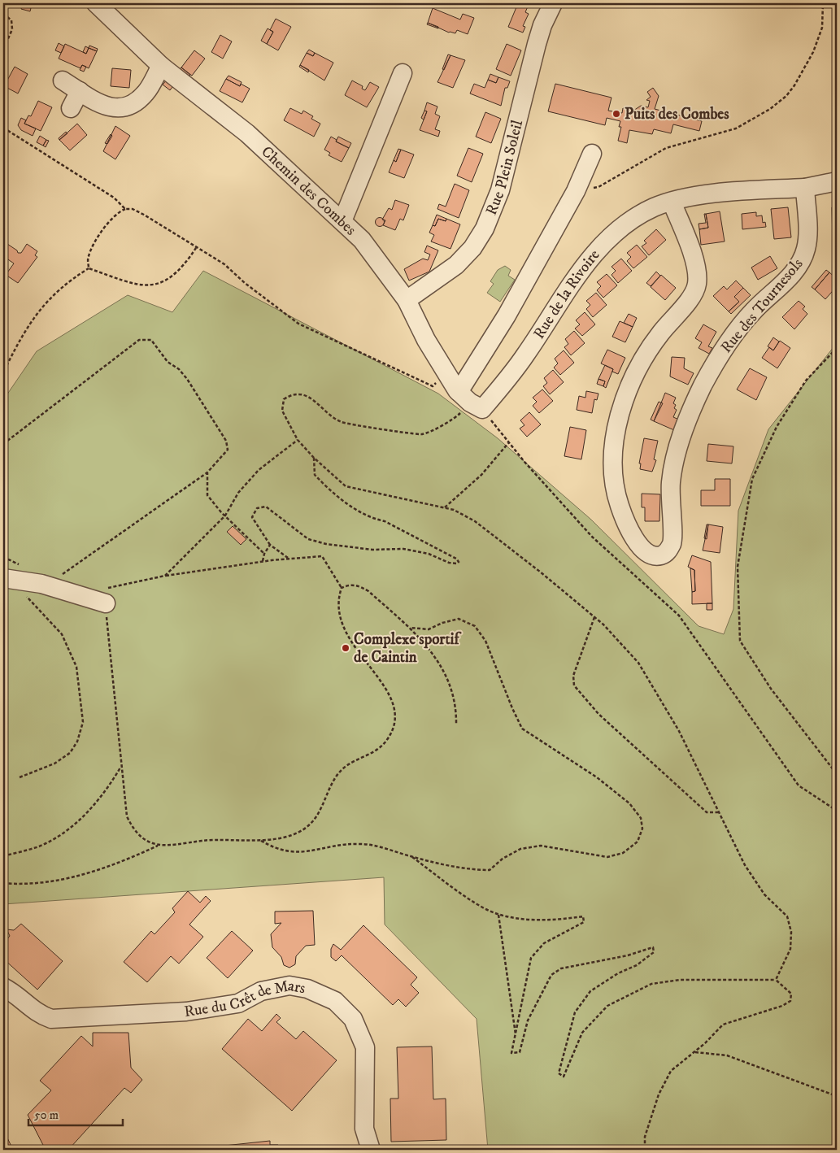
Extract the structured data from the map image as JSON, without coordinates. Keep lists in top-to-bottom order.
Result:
{
  "streets": {
    "street": [
      "Rue Plein Soleil",
      "Chemin des Combes",
      "Rue de la Rivoire",
      "Rue des Tournesols",
      "Rue du Crêt de Mars"
    ]
  },
  "crossings": [
    ["Rue Plein Soleil", "Chemin des Combes"],
    ["Chemin des Combes", "Rue de la Rivoire"],
    ["Rue de la Rivoire", "Rue des Tournesols"]
  ],
  "places": ["Puits des Combes", "Complexe sportif de Caintin"],
  "scale_bar": "50 m"
}
